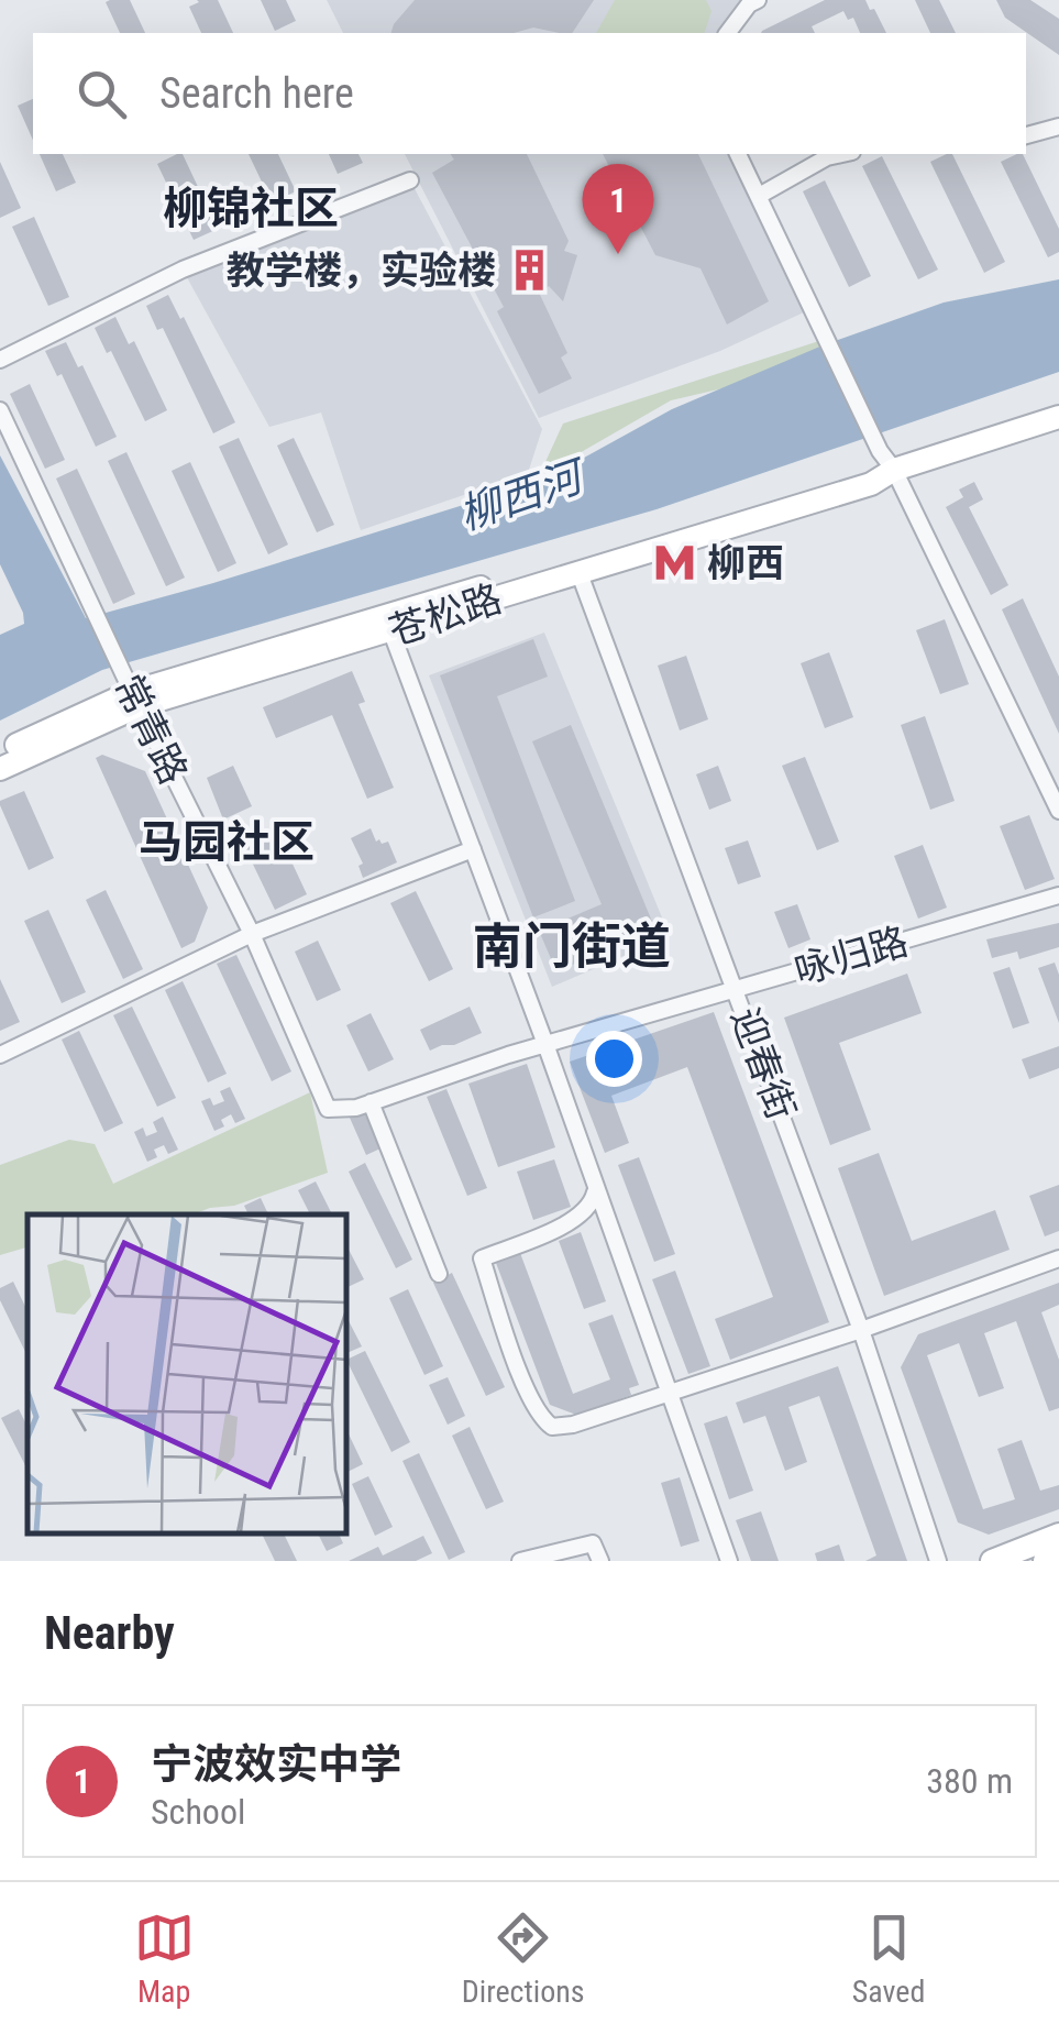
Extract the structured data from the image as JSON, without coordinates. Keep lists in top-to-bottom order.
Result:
{
  "streets": {
    "main road": ["苍松路"],
    "street": ["常青路", "咏归路", "迎春街"]
  },
  "crossings": [
    ["苍松路", "常青路"],
    ["苍松路", "迎春街"],
    ["常青路", "咏归路"],
    ["咏归路", "迎春街"]
  ],
  "districts": ["柳锦社区", "马园社区", "南门街道"],
  "water": ["柳西河"],
  "places": {
    "building": ["教学楼，实验楼"],
    "metro station": ["柳西"]
  },
  "page": {
    "search": "Search here",
    "pins": "1",
    "heading": "Nearby",
    "list": [
      {
        "mark": "1",
        "name": "宁波效实中学",
        "note": "School",
        "value": "380 m"
      }
    ],
    "nav": ["Map", "Directions", "Saved"]
  }
}
